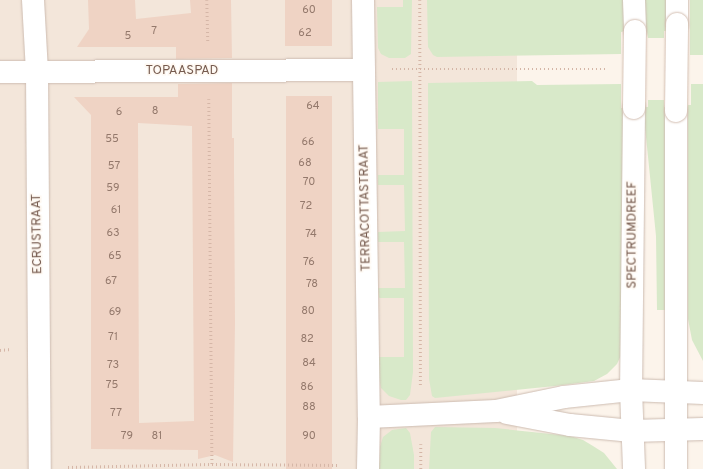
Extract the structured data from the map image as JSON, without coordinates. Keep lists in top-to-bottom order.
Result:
{
  "streets": {
    "street": [
      "TOPAASPAD",
      "TERRACOTTASTRAAT",
      "ECRUSTRAAT",
      "SPECTRUMDREEF"
    ]
  },
  "crossings": [
    ["TOPAASPAD", "TERRACOTTASTRAAT"],
    ["TOPAASPAD", "ECRUSTRAAT"]
  ],
  "house_numbers": [
    "60",
    "7",
    "62",
    "5",
    "64",
    "8",
    "6",
    "55",
    "66",
    "68",
    "57",
    "70",
    "59",
    "72",
    "61",
    "63",
    "74",
    "65",
    "76",
    "67",
    "78",
    "80",
    "69",
    "71",
    "82",
    "84",
    "73",
    "75",
    "86",
    "88",
    "77",
    "79",
    "81",
    "90"
  ]
}
